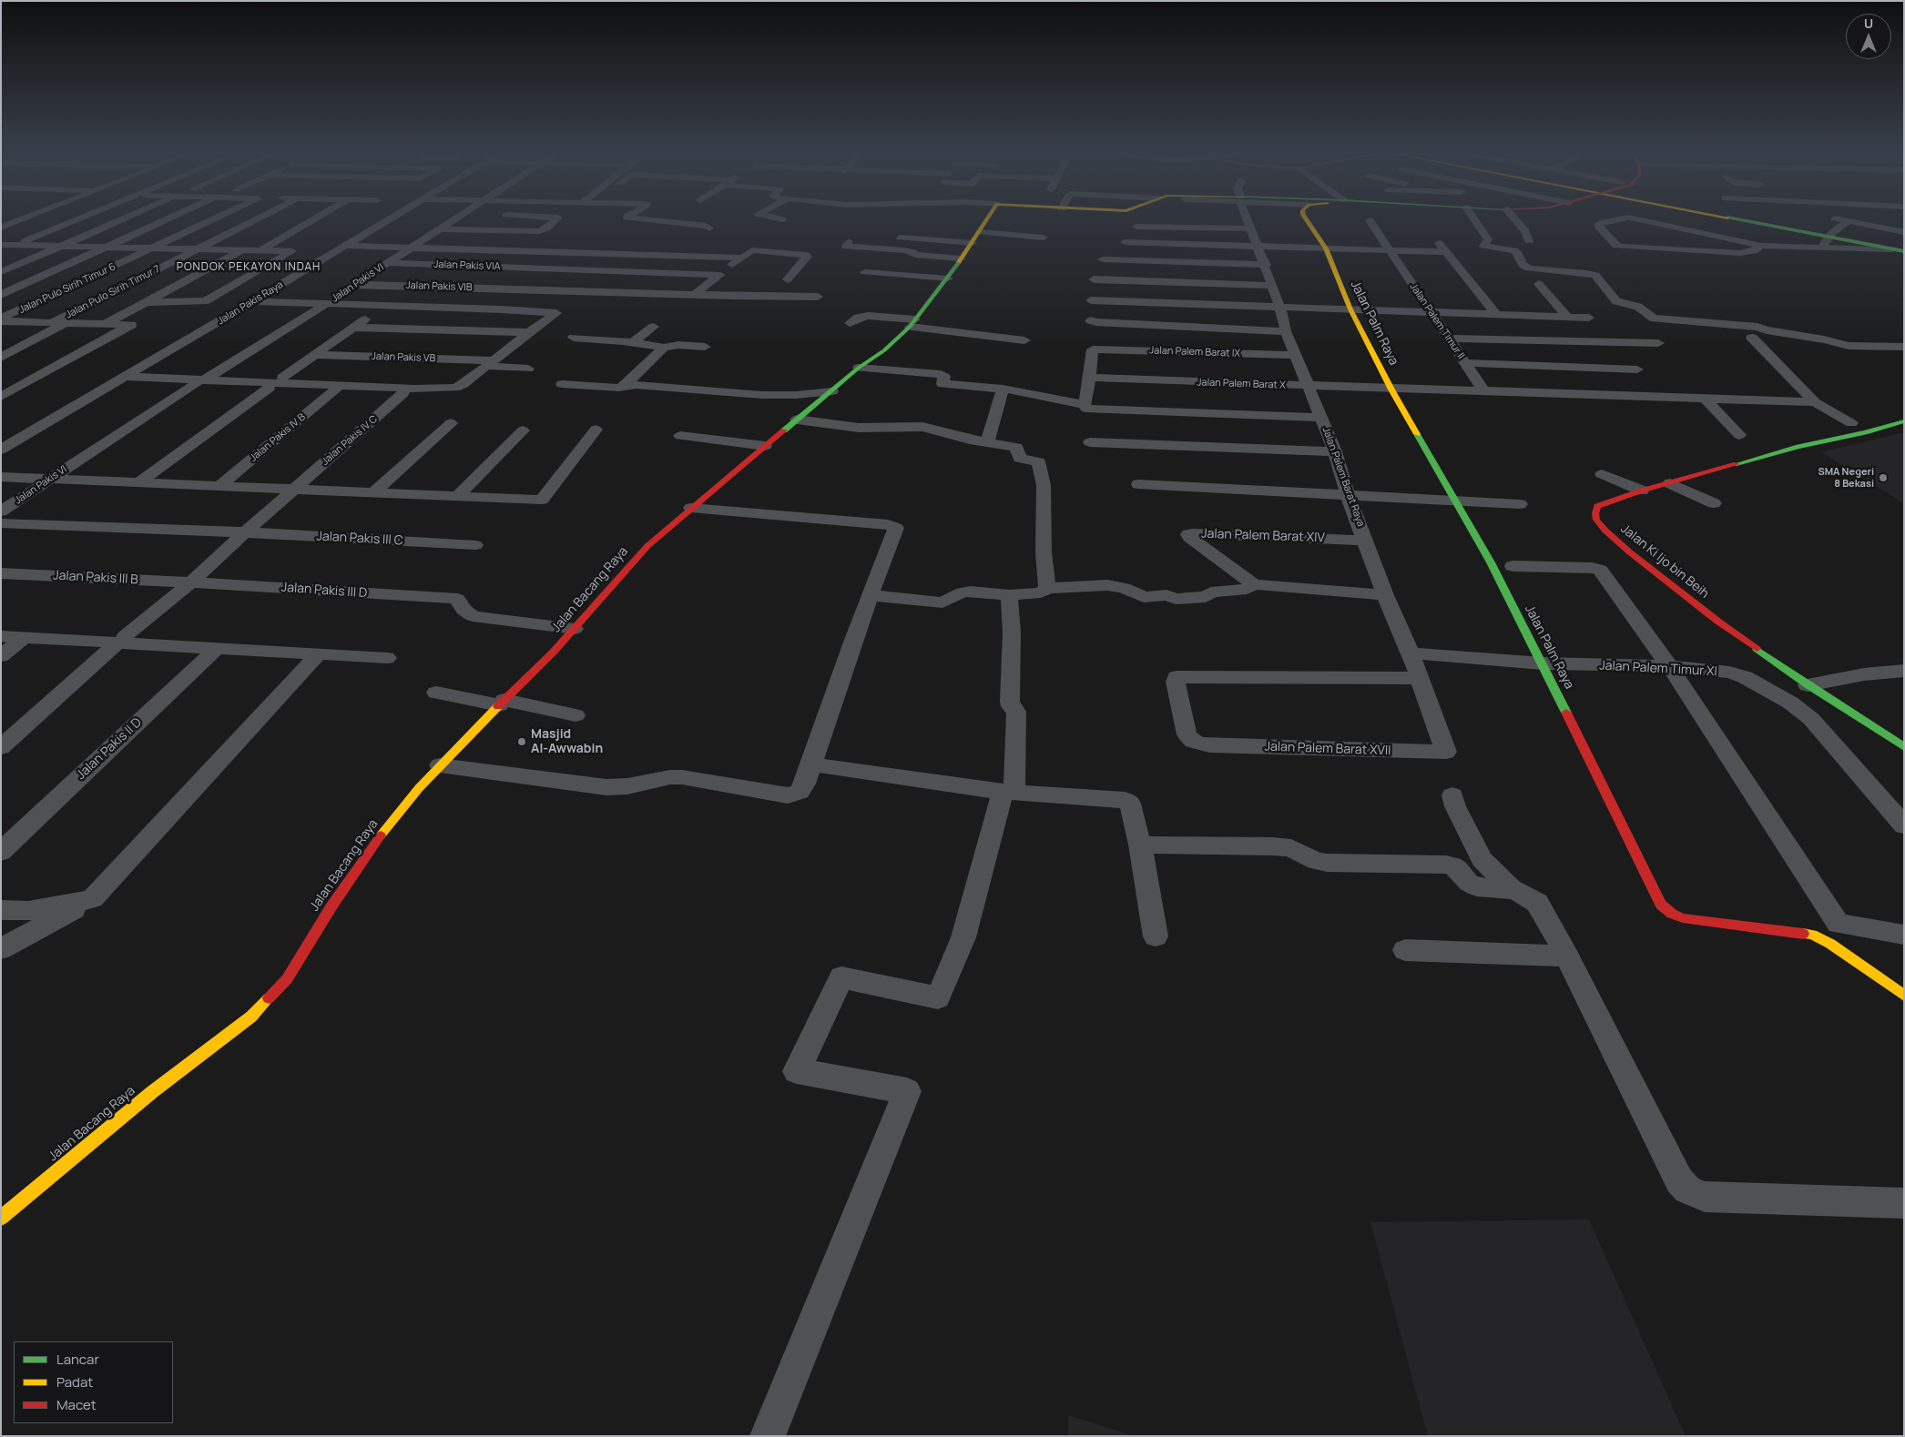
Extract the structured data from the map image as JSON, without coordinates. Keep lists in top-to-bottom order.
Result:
{
  "streets": {
    "street": [
      "Jalan Pakis VIA",
      "Jalan Pakis VI",
      "Jalan Pakis VIB",
      "Jalan Pulo Sirih Timur 6",
      "Jalan Pulo Sirih Timur 7",
      "Jalan Pakis Raya",
      "Jalan Palem Timur II",
      "Jalan Palm Raya",
      "Jalan Palem Barat IX",
      "Jalan Pakis VB",
      "Jalan Palem Barat X",
      "Jalan Pakis IV B",
      "Jalan Pakis IV C",
      "Jalan Palem Barat Raya",
      "Jalan Palem Barat XIV",
      "Jalan Pakis III C",
      "Jalan Ki Ijo bin Beih",
      "Jalan Pakis III B",
      "Jalan Bacang Raya",
      "Jalan Pakis III D",
      "Jalan Palem Timur XI",
      "Jalan Pakis II D",
      "Jalan Palem Barat XVII"
    ]
  },
  "crossings": [
    ["Jalan Pakis VIA", "Jalan Pakis VI"],
    ["Jalan Pakis VI", "Jalan Pakis VIB"],
    ["Jalan Palem Timur II", "Jalan Palem Barat X"],
    ["Jalan Palm Raya", "Jalan Palem Barat X"],
    ["Jalan Palm Raya", "Jalan Palem Timur XI"],
    ["Jalan Palem Barat IX", "Jalan Palem Barat X"],
    ["Jalan Palem Barat IX", "Jalan Palem Barat Raya"],
    ["Jalan Palem Barat X", "Jalan Palem Barat Raya"],
    ["Jalan Pakis IV C", "Jalan Pakis III C"],
    ["Jalan Pakis IV C", "Jalan Pakis III B"],
    ["Jalan Pakis IV C", "Jalan Pakis III D"],
    ["Jalan Palem Barat Raya", "Jalan Palem Barat XIV"],
    ["Jalan Palem Barat Raya", "Jalan Palem Timur XI"],
    ["Jalan Palem Barat Raya", "Jalan Palem Barat XVII"],
    ["Jalan Pakis III B", "Jalan Pakis III D"],
    ["Jalan Bacang Raya", "Jalan Pakis III D"]
  ],
  "districts": ["PONDOK PEKAYON INDAH"],
  "places": ["SMA Negeri 8 Bekasi", "Masjid Al-Awwabin"],
  "legend": ["Lancar", "Padat", "Macet"],
  "north": "top"
}
